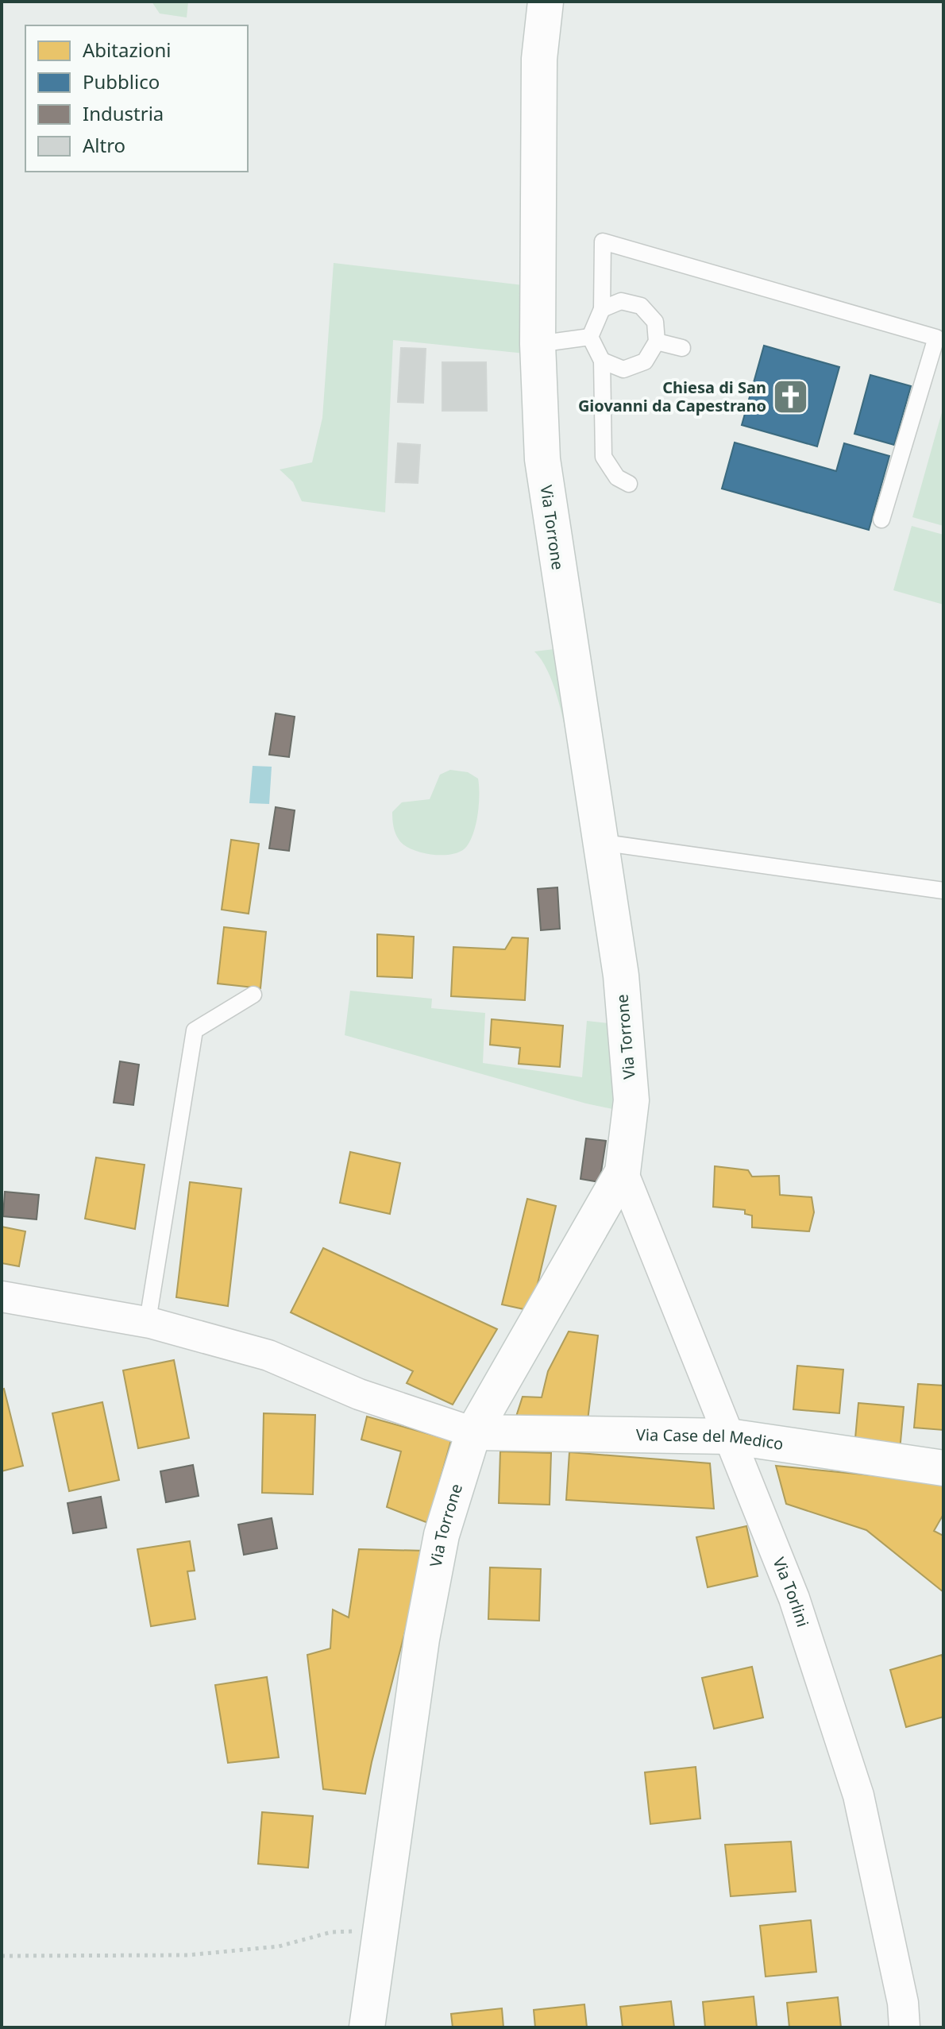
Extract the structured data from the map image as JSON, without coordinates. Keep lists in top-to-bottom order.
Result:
{
  "streets": {
    "main road": ["Via Torrone", "Via Case del Medico"],
    "street": ["Via Torlini"]
  },
  "crossings": [
    ["Via Torrone", "Via Case del Medico"],
    ["Via Torrone", "Via Torlini"],
    ["Via Case del Medico", "Via Torlini"]
  ],
  "places": {
    "church": ["Chiesa di San Giovanni da Capestrano"]
  },
  "legend": [
    "Abitazioni",
    "Pubblico",
    "Industria",
    "Altro"
  ]
}
